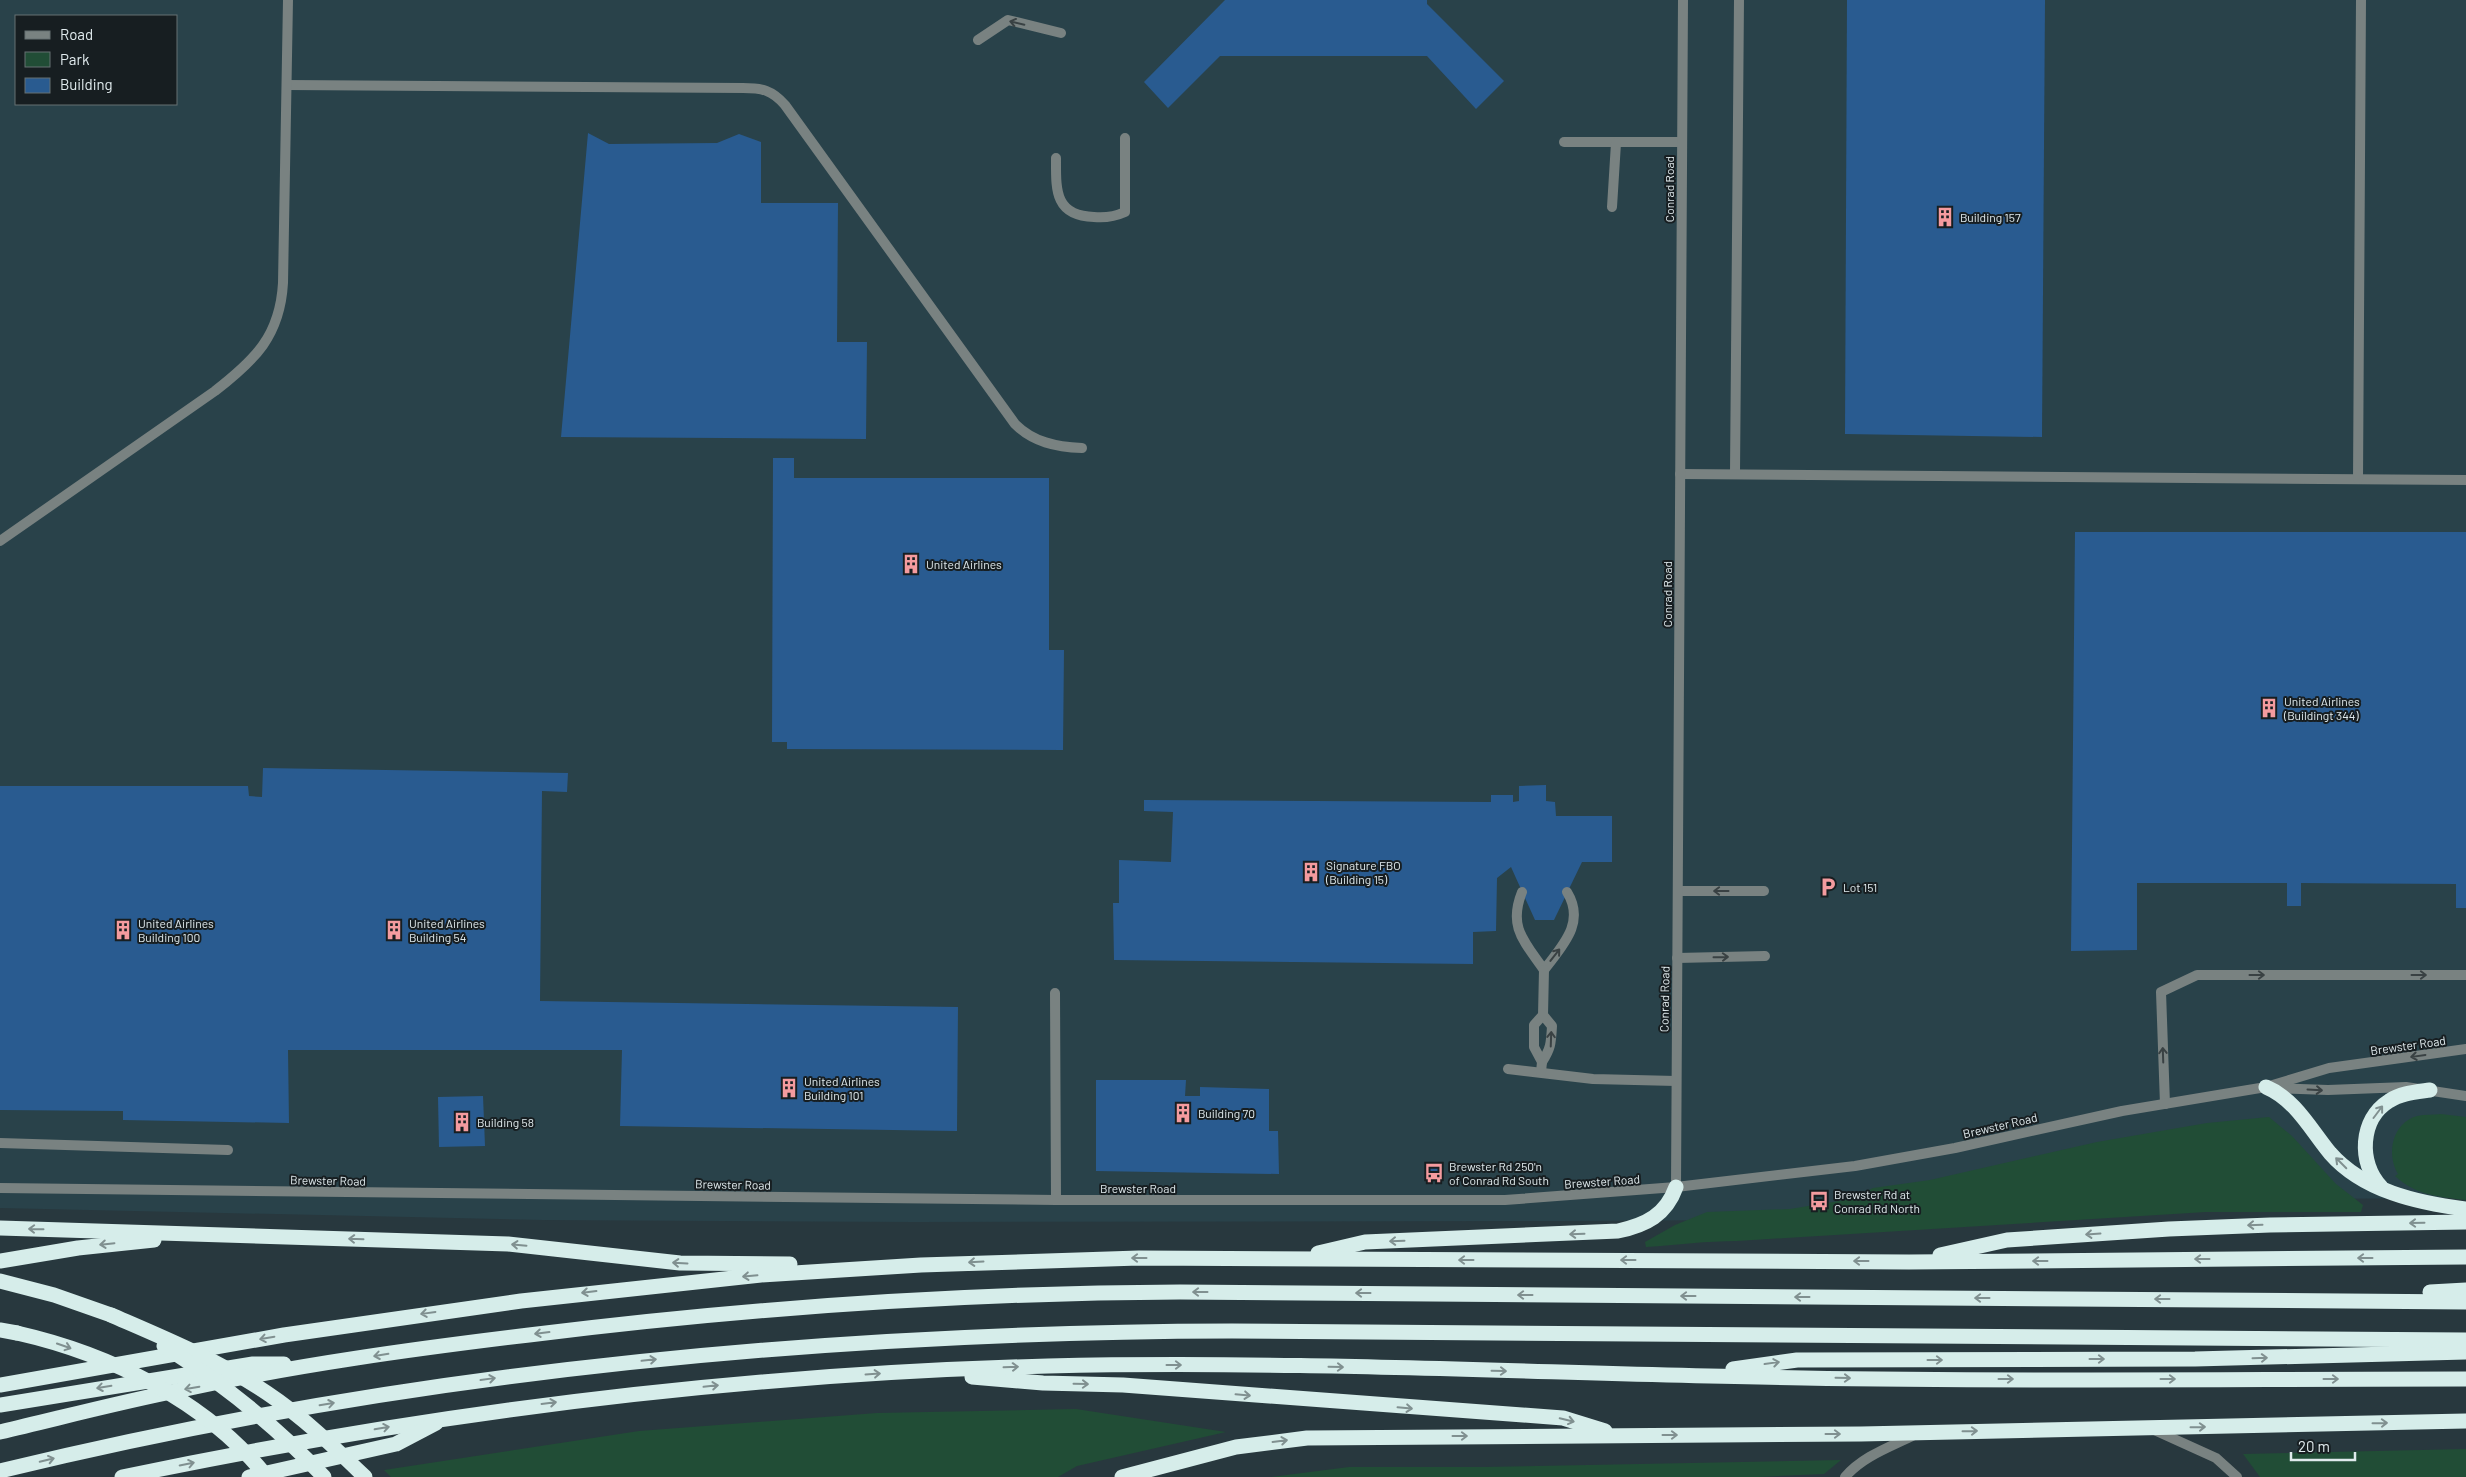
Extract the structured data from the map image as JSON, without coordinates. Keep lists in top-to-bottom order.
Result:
{
  "streets": {
    "street": ["Conrad Road", "Brewster Road"]
  },
  "crossings": [
    ["Conrad Road", "Brewster Road"]
  ],
  "places": {
    "building": [
      "Building 157",
      "United Airlines",
      "United Airlines (Buildingt 344)",
      "Signature FBO (Building 15)",
      "United Airlines Building 100",
      "United Airlines Building 54",
      "United Airlines Building 101",
      "Building 70",
      "Building 58"
    ],
    "parking": ["Lot 151"],
    "bus stop": ["Brewster Rd 250'n of Conrad Rd South", "Brewster Rd at Conrad Rd North"]
  },
  "legend": ["Road", "Park", "Building"],
  "scale_bar": "20 m"
}
